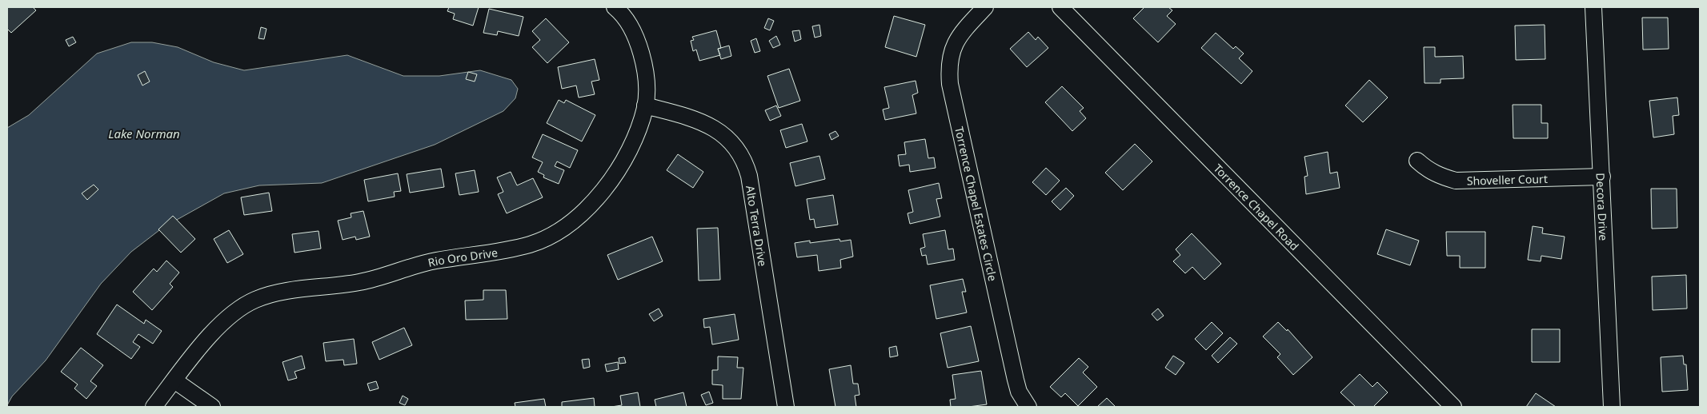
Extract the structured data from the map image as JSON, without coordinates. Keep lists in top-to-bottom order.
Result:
{
  "streets": {
    "street": [
      "Shoveller Court",
      "Torrence Chapel Estates Circle",
      "Torrence Chapel Road",
      "Decora Drive",
      "Alto Terra Drive",
      "Rio Oro Drive"
    ]
  },
  "crossings": [
    ["Shoveller Court", "Decora Drive"],
    ["Alto Terra Drive", "Rio Oro Drive"]
  ],
  "water": ["Lake Norman"]
}
